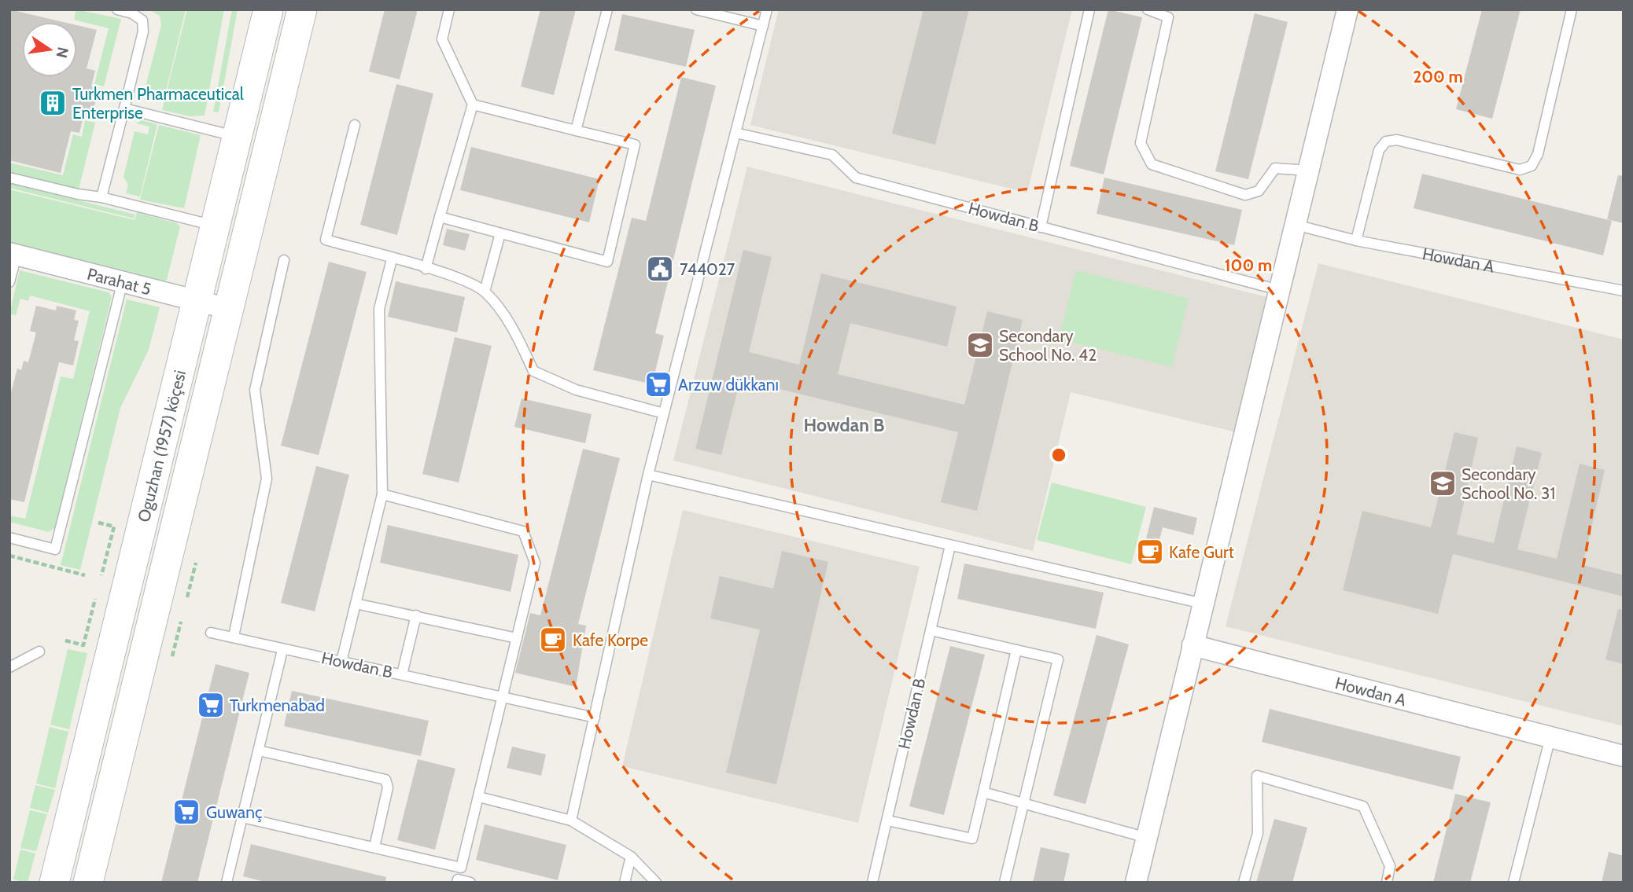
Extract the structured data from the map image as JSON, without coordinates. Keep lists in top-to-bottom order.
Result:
{
  "streets": {
    "main road": ["Oguzhan (1957) köçesi"],
    "street": ["Howdan A", "Parahat 5"],
    "lane": ["Howdan B"]
  },
  "crossings": [
    ["Parahat 5", "Oguzhan (1957) köçesi"]
  ],
  "districts": ["Howdan B"],
  "places": {
    "building": ["Turkmen Pharmaceutical Enterprise"],
    "public building": ["744027"],
    "school or university": ["Secondary School No. 42", "Secondary School No. 31"],
    "supermarket": ["Arzuw dükkanı", "Turkmenabad", "Guwanç"],
    "cafe": ["Kafe Gurt", "Kafe Korpe"]
  },
  "north": "right",
  "rings": ["200 m", "100 m"]
}
